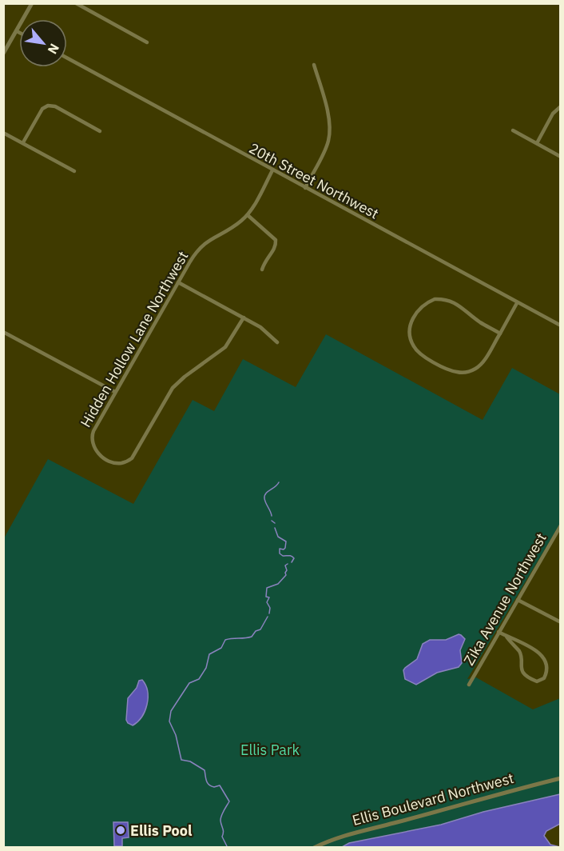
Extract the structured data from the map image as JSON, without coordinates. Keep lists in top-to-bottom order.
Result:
{
  "streets": {
    "street": [
      "20th Street Northwest",
      "Hidden Hollow Lane Northwest",
      "Zika Avenue Northwest",
      "Ellis Boulevard Northwest"
    ]
  },
  "crossings": [
    ["20th Street Northwest", "Hidden Hollow Lane Northwest"]
  ],
  "parks": ["Ellis Park"],
  "places": ["Ellis Pool"],
  "north": "bottom right"
}
